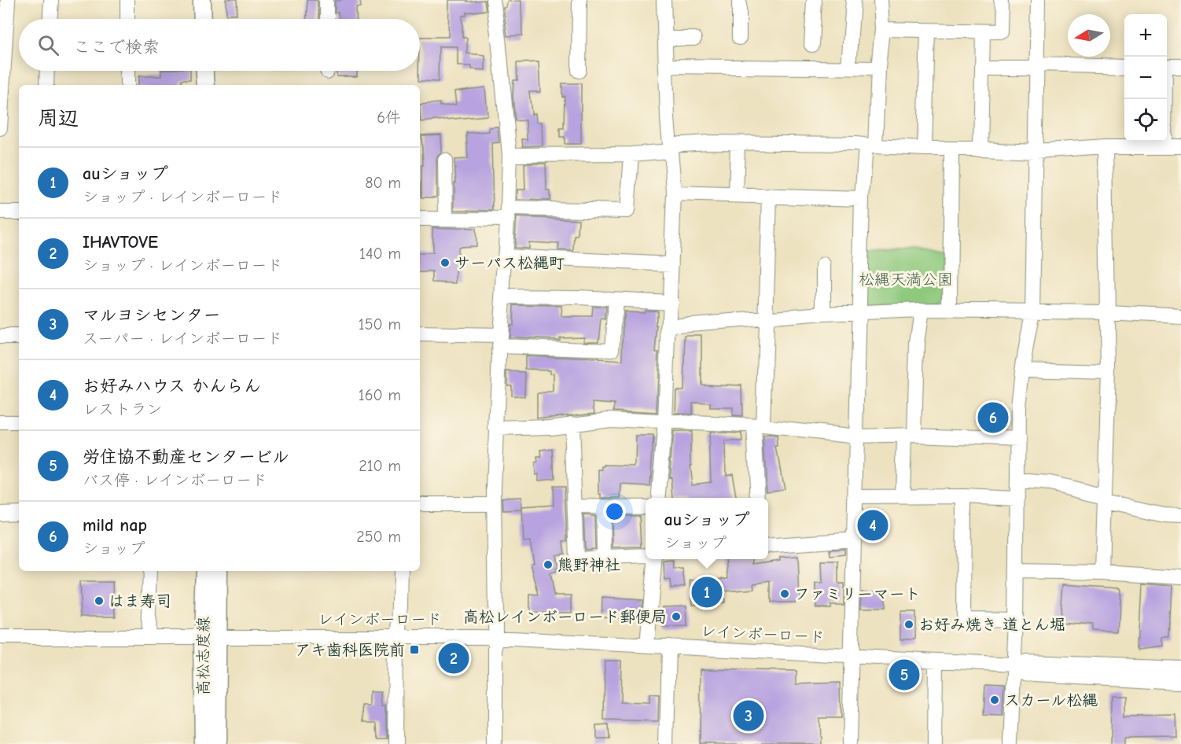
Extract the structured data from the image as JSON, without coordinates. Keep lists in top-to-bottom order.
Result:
{
  "streets": {
    "main road": ["高松志度線"],
    "street": ["レインボーロード"]
  },
  "crossings": [
    ["レインボーロード", "高松志度線"]
  ],
  "parks": ["松縄天満公園"],
  "places": {
    "other": [
      "サーパス松縄町",
      "熊野神社",
      "ファミリーマート",
      "はま寿司",
      "高松レインボーロード郵便局",
      "お好み焼き 道とん堀",
      "スカール松縄"
    ],
    "transit": ["アキ歯科医院前"]
  },
  "north": "left",
  "page": {
    "map_buttons": ["+", "−"],
    "search": "ここで検索",
    "heading": ["周辺", "6件"],
    "list": [
      {
        "mark": "1",
        "name": "auショップ",
        "note": "ショップ · レインボーロード",
        "value": "80 m"
      },
      {
        "mark": "2",
        "name": "IHAVTOVE",
        "note": "ショップ · レインボーロード",
        "value": "140 m"
      },
      {
        "mark": "3",
        "name": "マルヨシセンター",
        "note": "スーパー · レインボーロード",
        "value": "150 m"
      },
      {
        "mark": "4",
        "name": "お好みハウス かんらん",
        "note": "レストラン",
        "value": "160 m"
      },
      {
        "mark": "5",
        "name": "労住協不動産センタービル",
        "note": "バス停 · レインボーロード",
        "value": "210 m"
      },
      {
        "mark": "6",
        "name": "mild nap",
        "note": "ショップ",
        "value": "250 m"
      }
    ],
    "pins": [
      "6",
      "4",
      "1",
      "2",
      "5",
      "3"
    ],
    "popup": ["auショップ", "ショップ"]
  }
}
